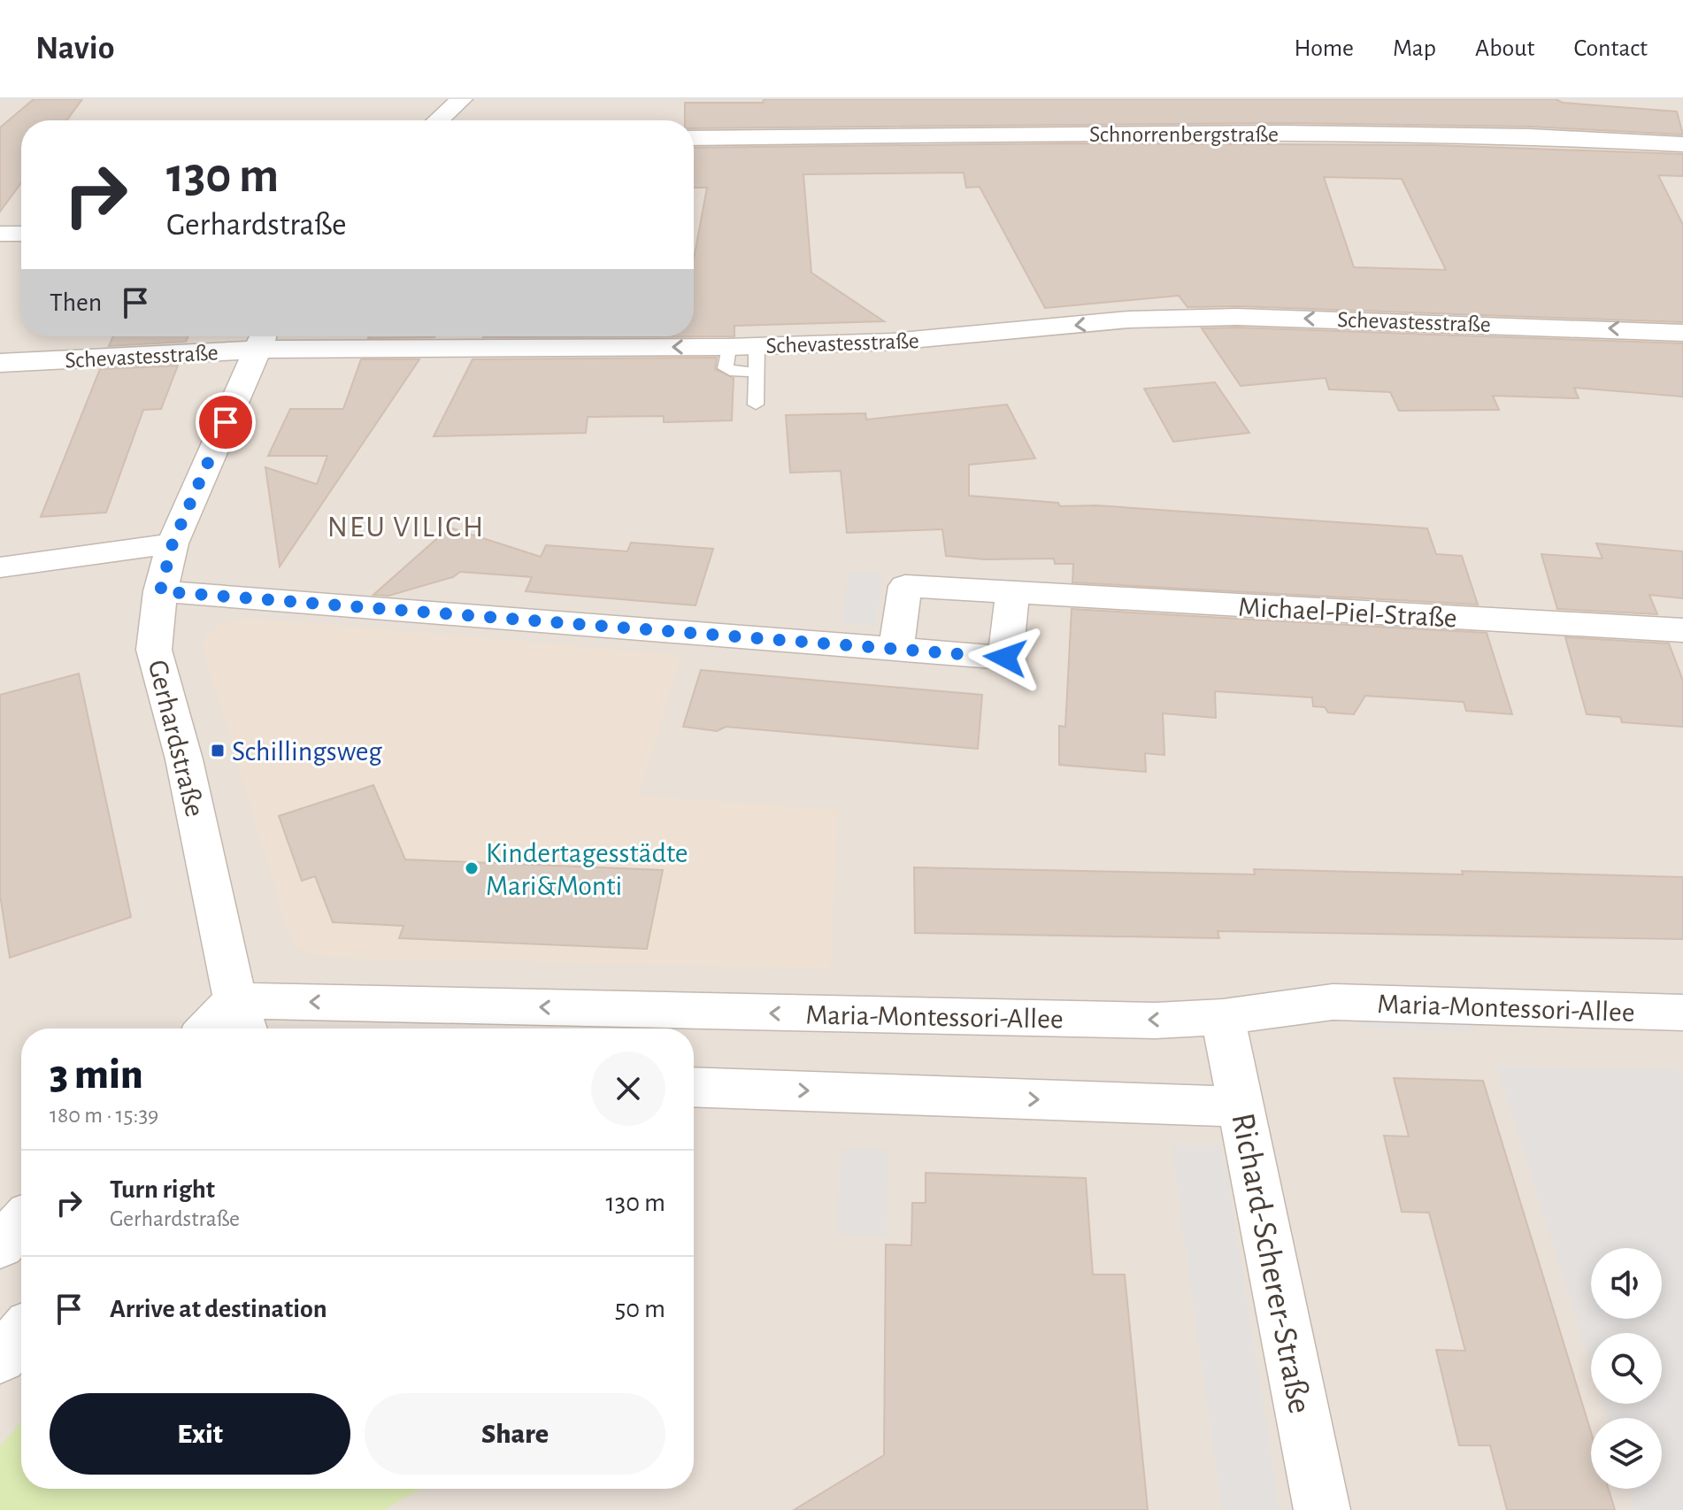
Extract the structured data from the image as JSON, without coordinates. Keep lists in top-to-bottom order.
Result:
{
  "streets": {
    "street": [
      "Schnorrenbergstraße",
      "Schevastesstraße",
      "Michael-Piel-Straße",
      "Gerhardstraße",
      "Maria-Montessori-Allee",
      "Richard-Scherer-Straße"
    ]
  },
  "crossings": [
    ["Schevastesstraße", "Gerhardstraße"],
    ["Gerhardstraße", "Maria-Montessori-Allee"],
    ["Maria-Montessori-Allee", "Richard-Scherer-Straße"]
  ],
  "districts": ["NEU VILICH"],
  "places": {
    "transit": ["Schillingsweg"],
    "other": ["Kindertagesstädte Mari&Monti"]
  },
  "page": {
    "header": "Navio",
    "nav": [
      "Home",
      "Map",
      "About",
      "Contact"
    ],
    "turn": ["130 m", "Gerhardstraße"],
    "then": "Then",
    "heading": ["3 min", "180 m · 15:39"],
    "list": [
      {
        "name": "Turn right",
        "note": "Gerhardstraße",
        "value": "130 m"
      },
      {
        "name": "Arrive at destination",
        "value": "50 m"
      }
    ],
    "buttons": ["Exit", "Share"]
  }
}
